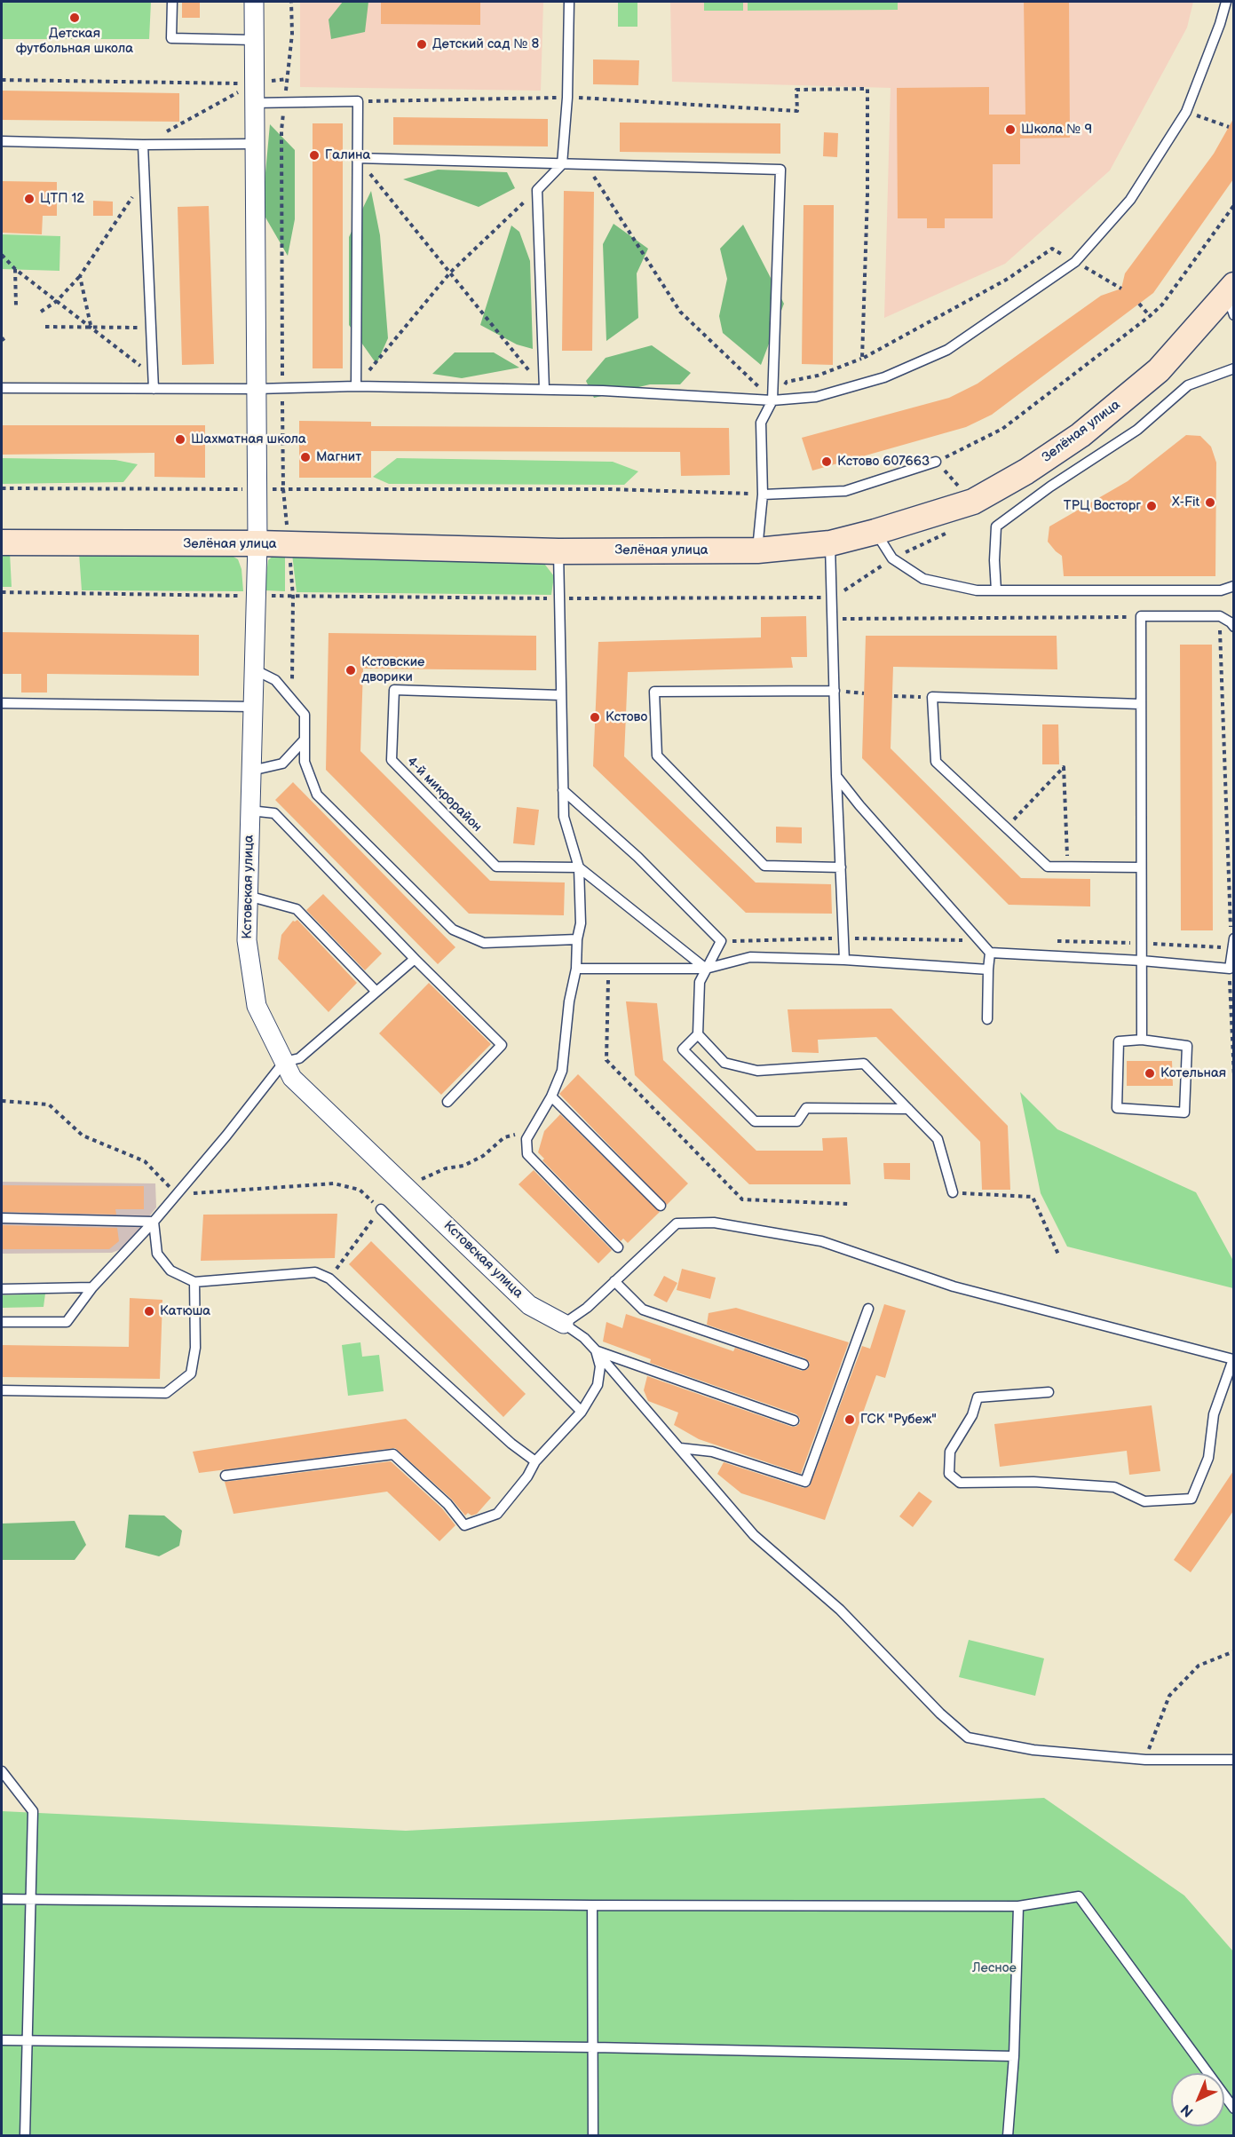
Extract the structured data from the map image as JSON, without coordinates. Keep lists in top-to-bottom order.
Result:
{
  "streets": {
    "main road": ["Зелёная улица"],
    "street": ["Кстовская улица"],
    "lane": ["4-й микрорайон"]
  },
  "crossings": [
    ["Зелёная улица", "Кстовская улица"]
  ],
  "parks": ["Лесное"],
  "places": [
    "Детская футбольная школа",
    "Детский сад № 8",
    "Школа № 9",
    "Галина",
    "ЦТП 12",
    "Шахматная школа",
    "Магнит",
    "Кстово 607663",
    "X-Fit",
    "ТРЦ Восторг",
    "Кстовские дворики",
    "Кстово",
    "Котельная",
    "Катюша",
    "ГСК \"Рубеж\""
  ],
  "north": "bottom left"
}
